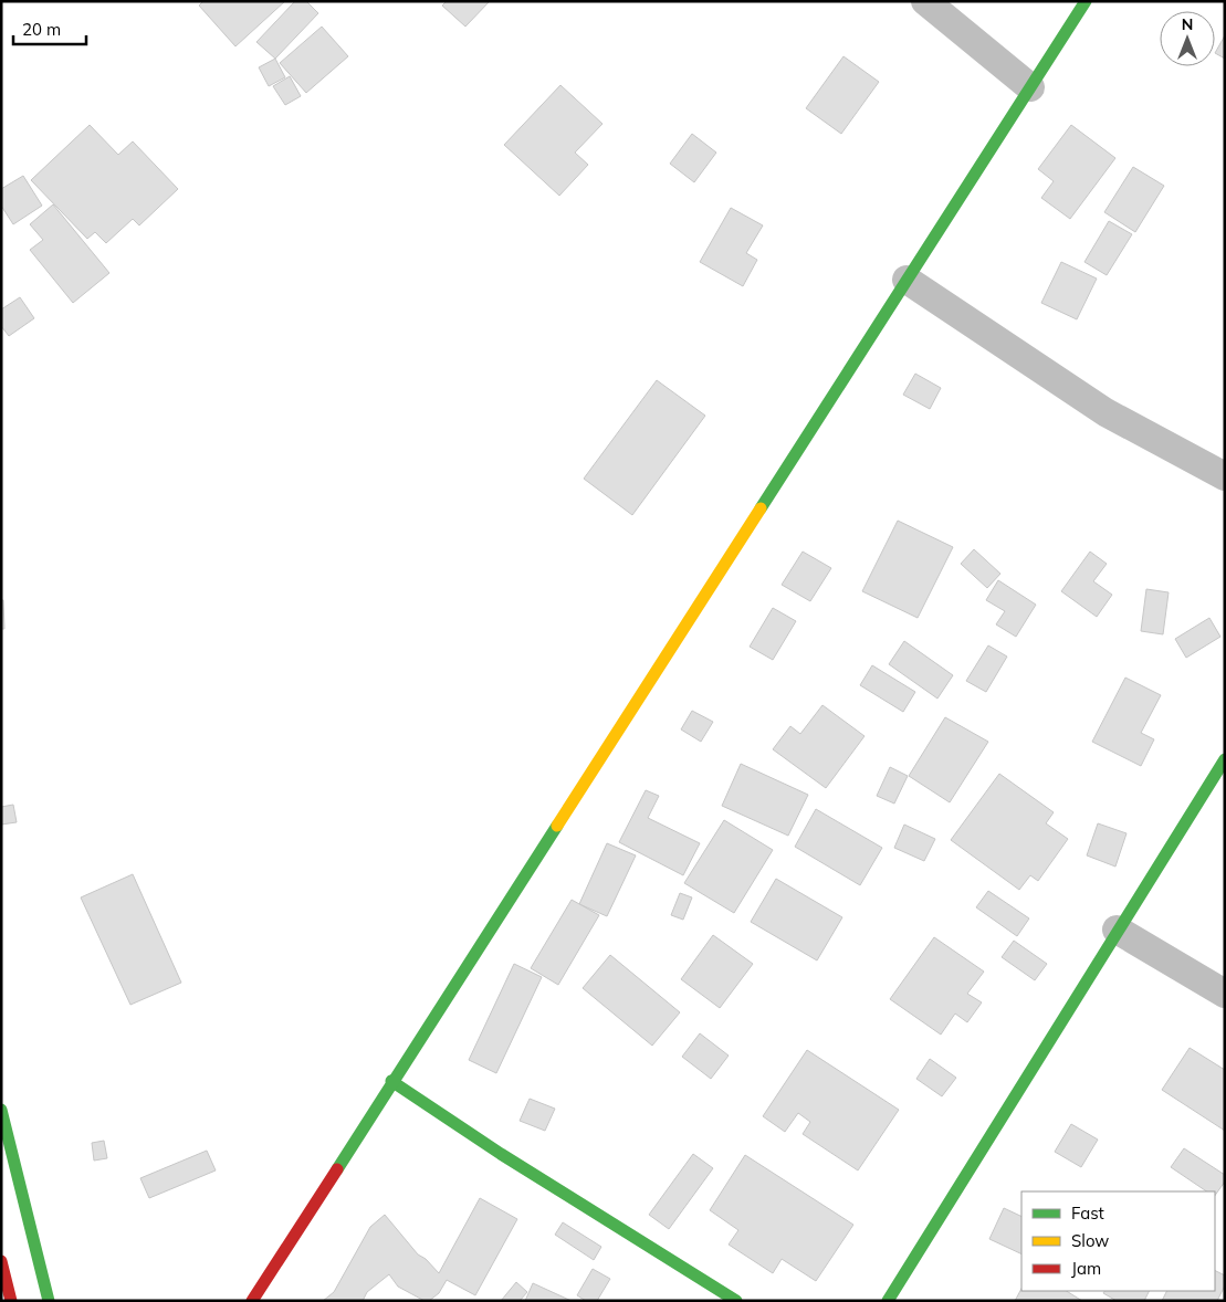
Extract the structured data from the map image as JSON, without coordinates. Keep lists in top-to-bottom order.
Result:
{
  "legend": ["Fast", "Slow", "Jam"],
  "scale_bar": "20 m",
  "north": "top"
}
